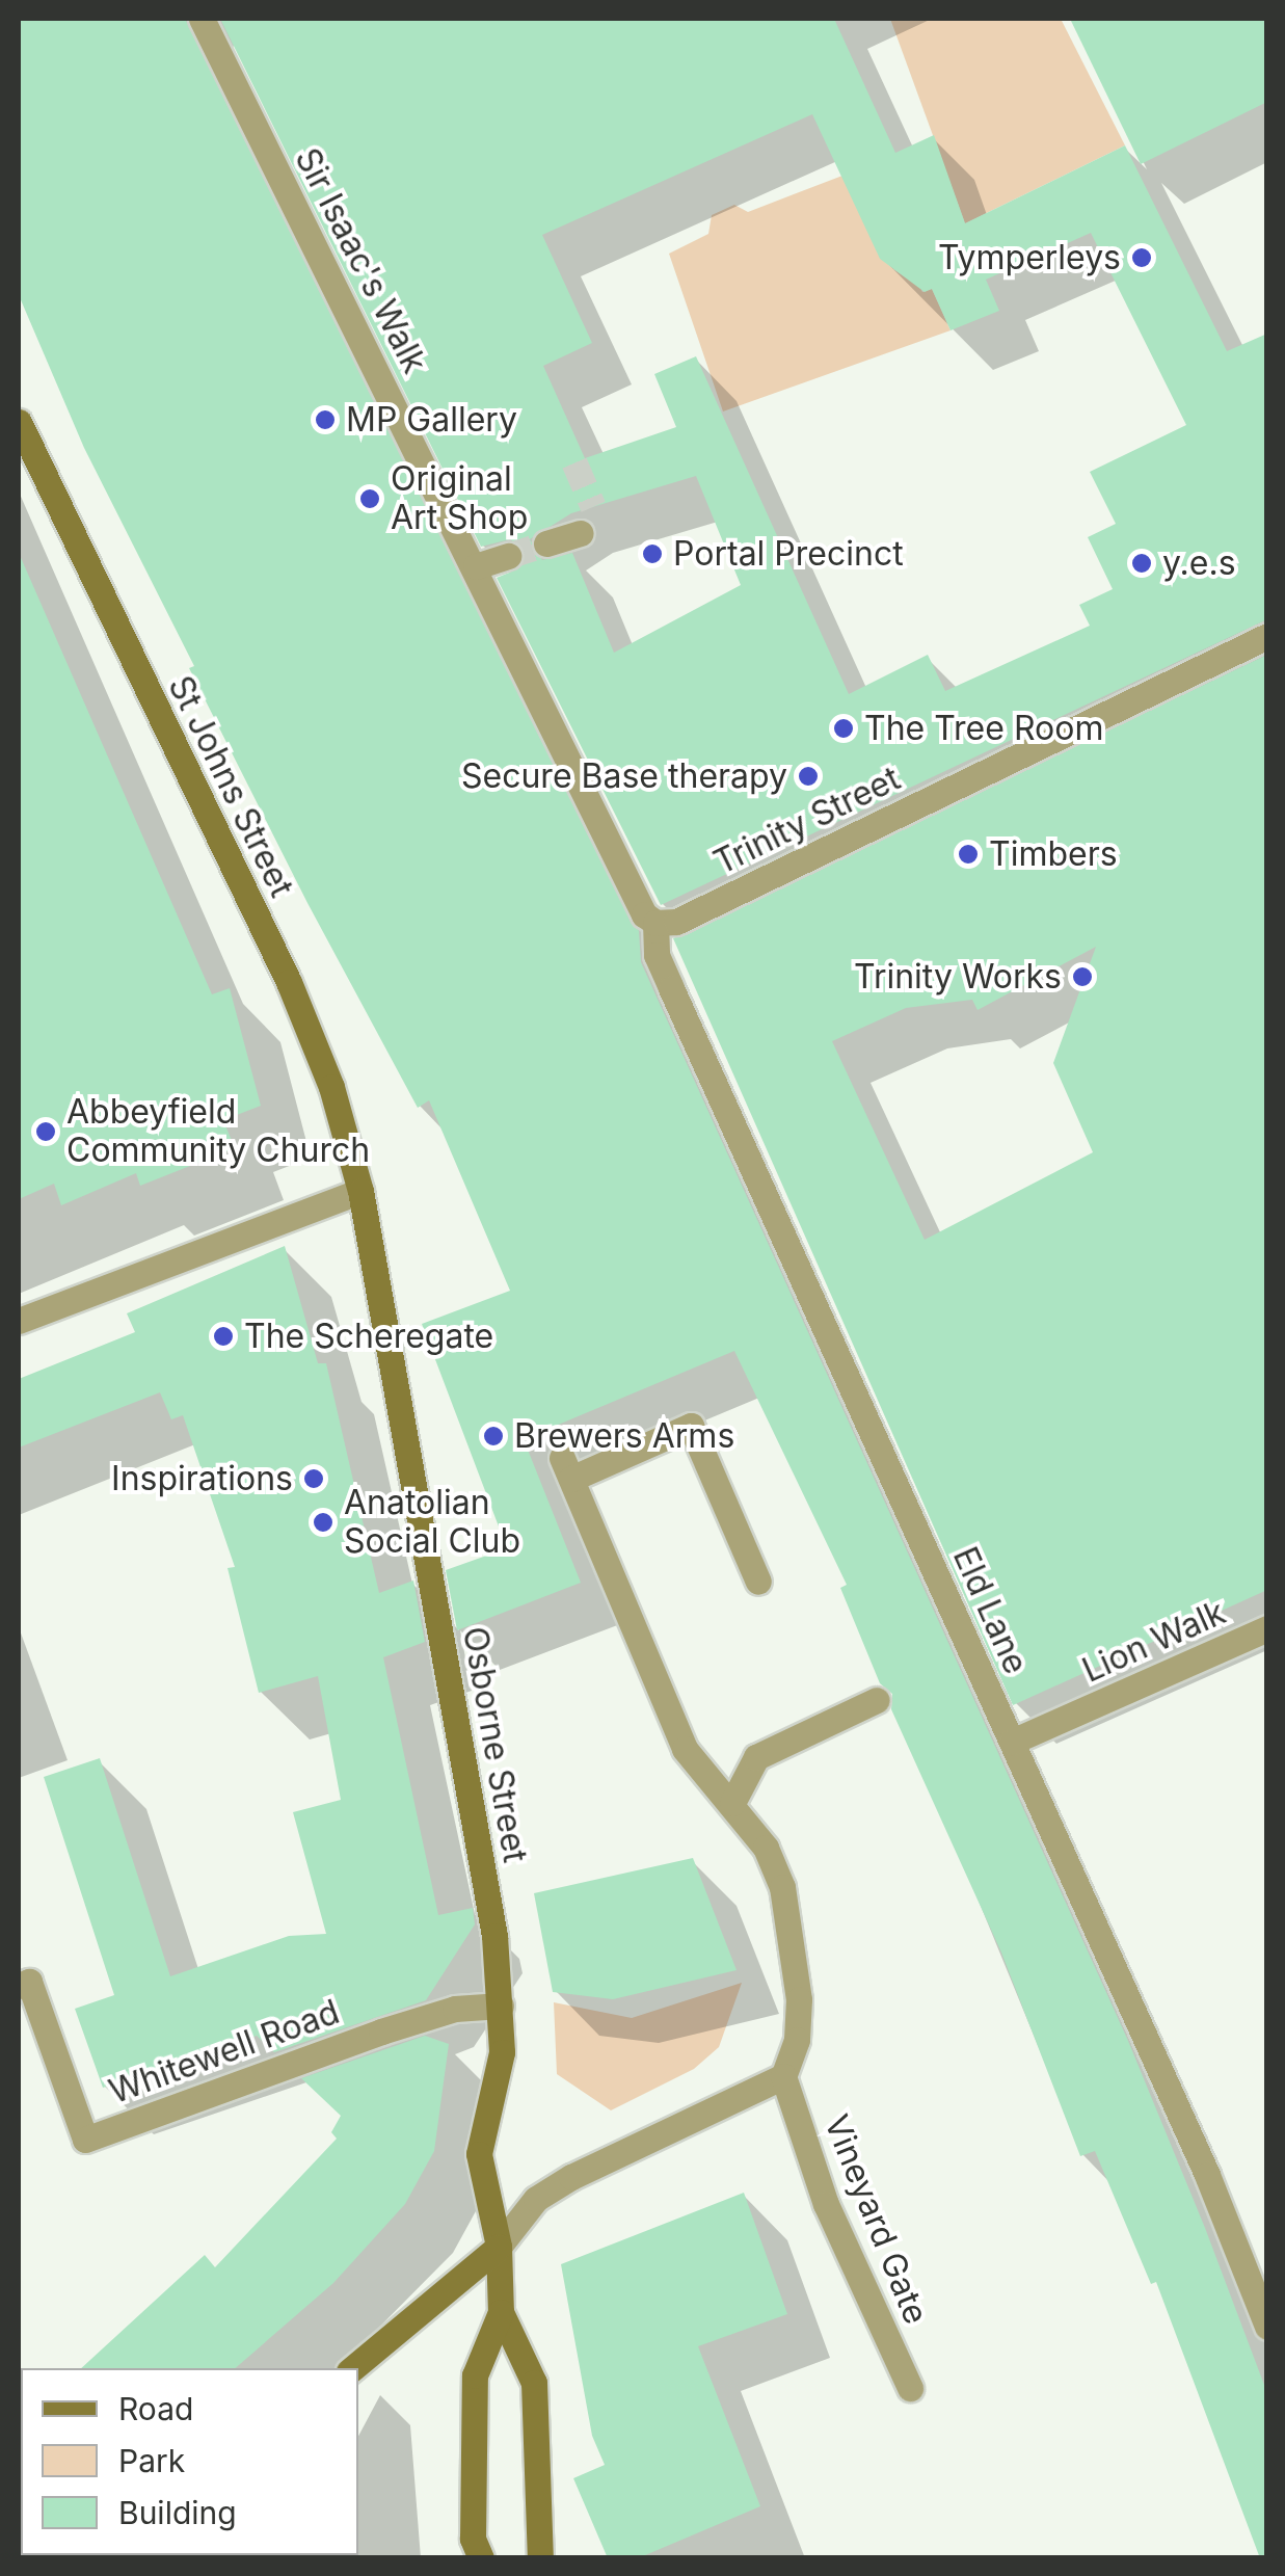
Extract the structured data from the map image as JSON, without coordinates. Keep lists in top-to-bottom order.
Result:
{
  "streets": {
    "street": [
      "Sir Isaac's Walk",
      "St Johns Street",
      "Trinity Street",
      "Eld Lane",
      "Lion Walk",
      "Osborne Street",
      "Whitewell Road",
      "Vineyard Gate"
    ]
  },
  "crossings": [
    ["Sir Isaac's Walk", "Trinity Street"],
    ["Sir Isaac's Walk", "Eld Lane"],
    ["St Johns Street", "Osborne Street"],
    ["Trinity Street", "Eld Lane"],
    ["Eld Lane", "Lion Walk"],
    ["Osborne Street", "Whitewell Road"]
  ],
  "places": [
    "Tymperleys",
    "MP Gallery",
    "Original Art Shop",
    "Portal Precinct",
    "y.e.s",
    "The Tree Room",
    "Secure Base therapy",
    "Timbers",
    "Trinity Works",
    "Abbeyfield Community Church",
    "The Scheregate",
    "Brewers Arms",
    "Inspirations",
    "Anatolian Social Club"
  ],
  "legend": ["Road", "Park", "Building"]
}
